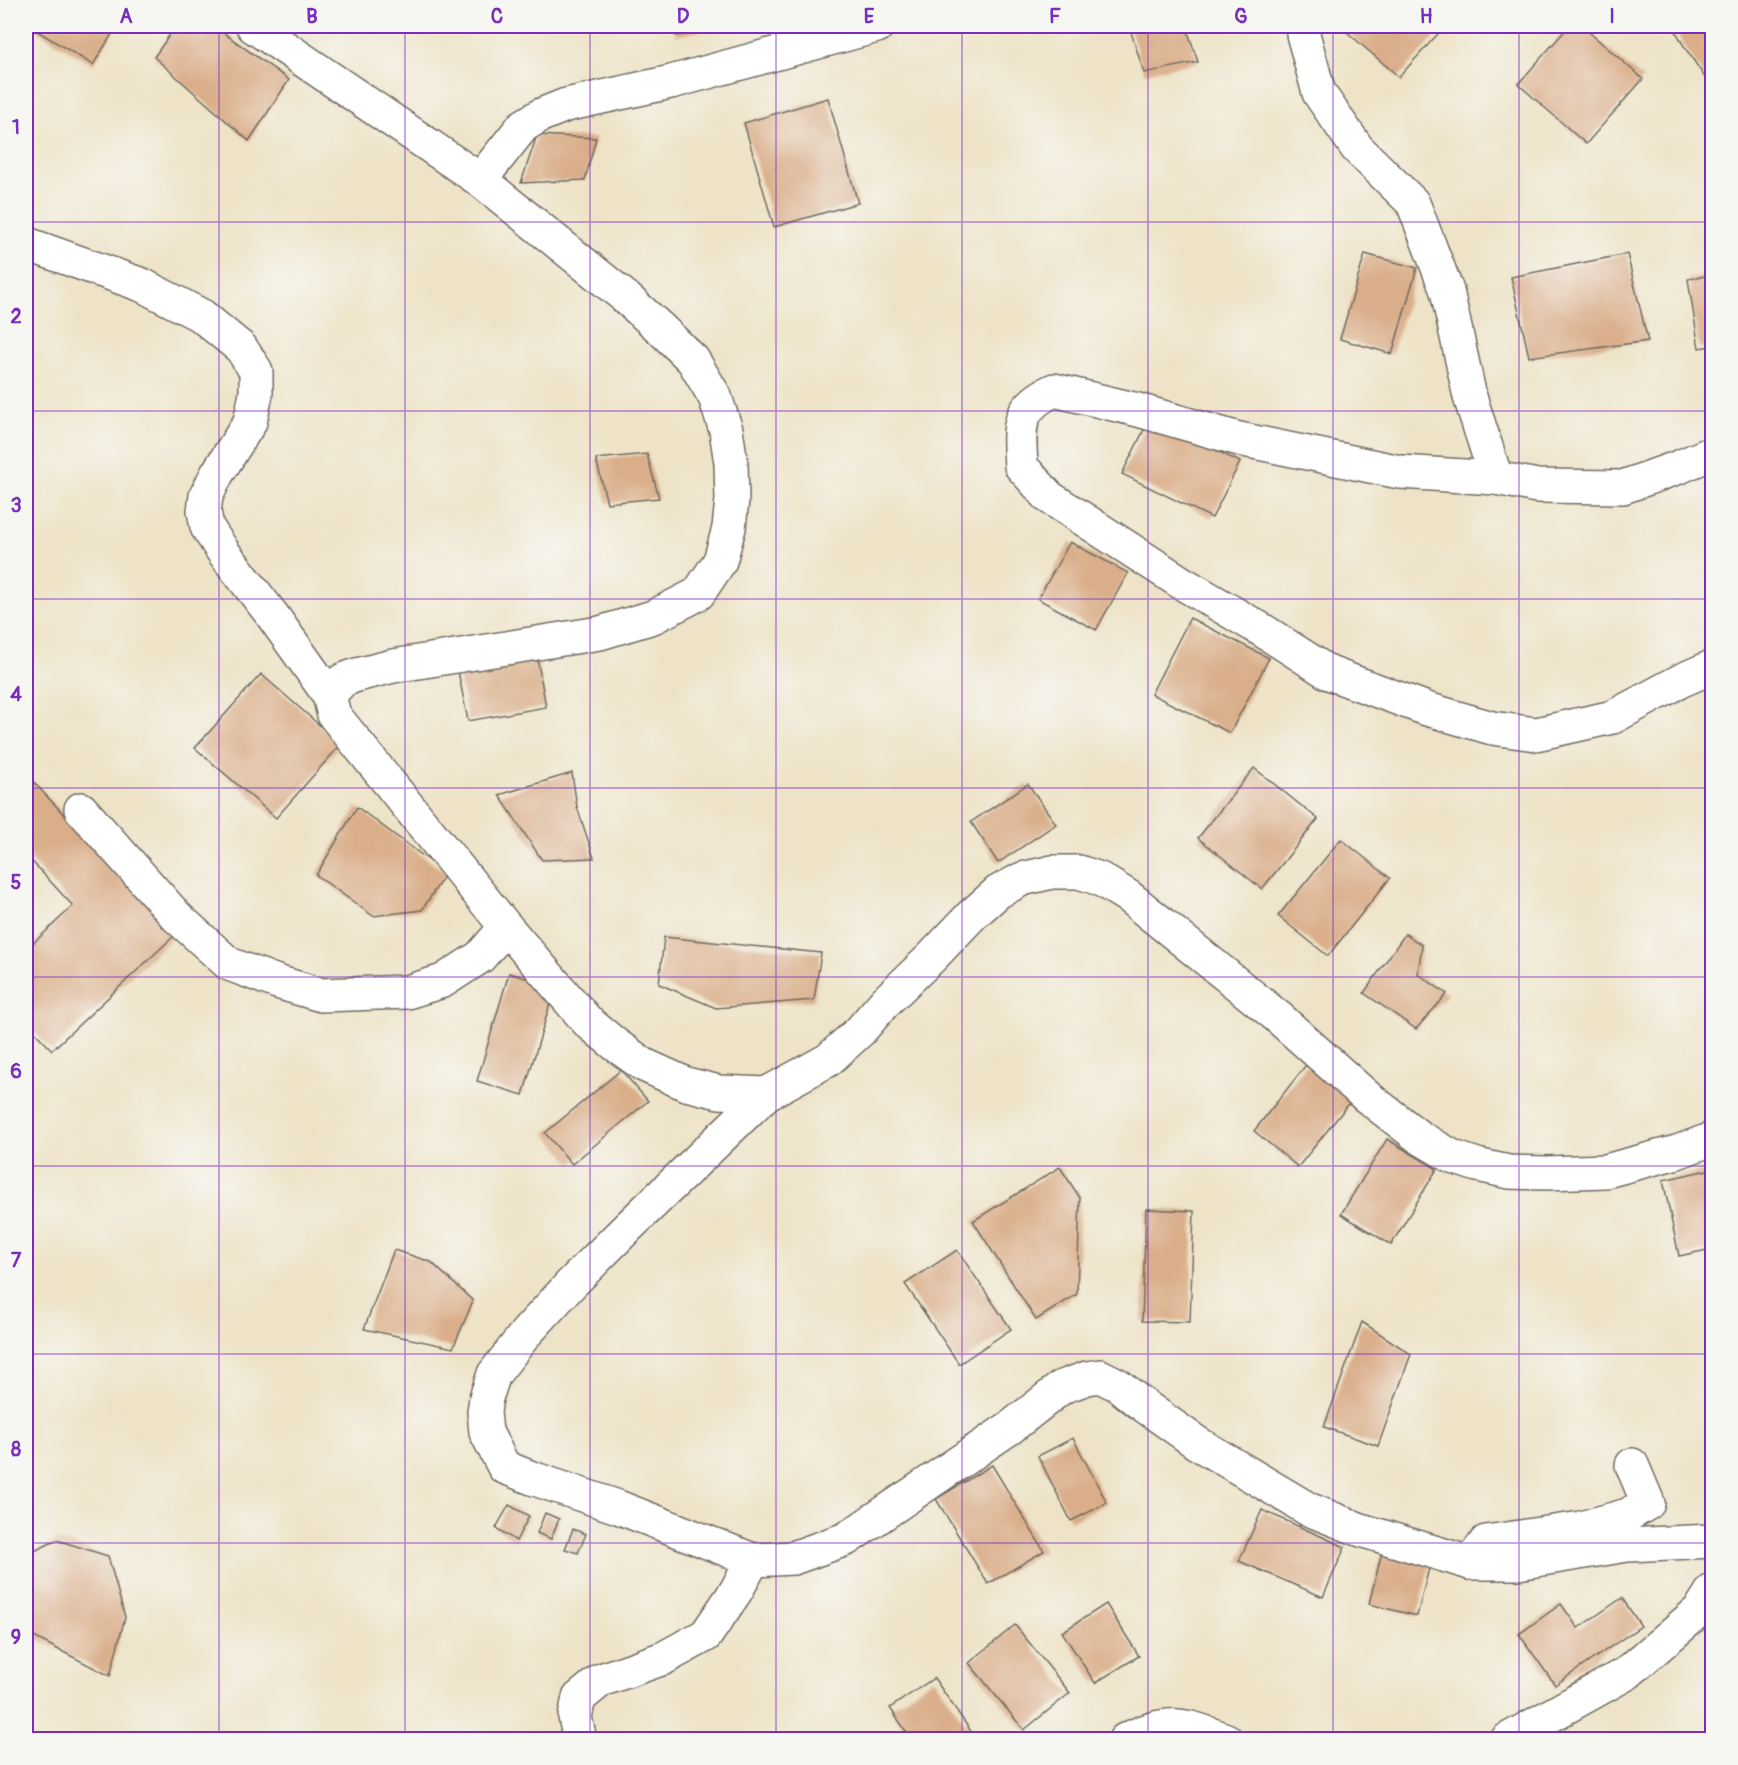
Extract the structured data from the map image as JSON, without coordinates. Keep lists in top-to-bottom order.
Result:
{
  "grid": {
    "columns": [
      "A",
      "B",
      "C",
      "D",
      "E",
      "F",
      "G",
      "H",
      "I"
    ],
    "rows": [
      "1",
      "2",
      "3",
      "4",
      "5",
      "6",
      "7",
      "8",
      "9"
    ]
  }
}
